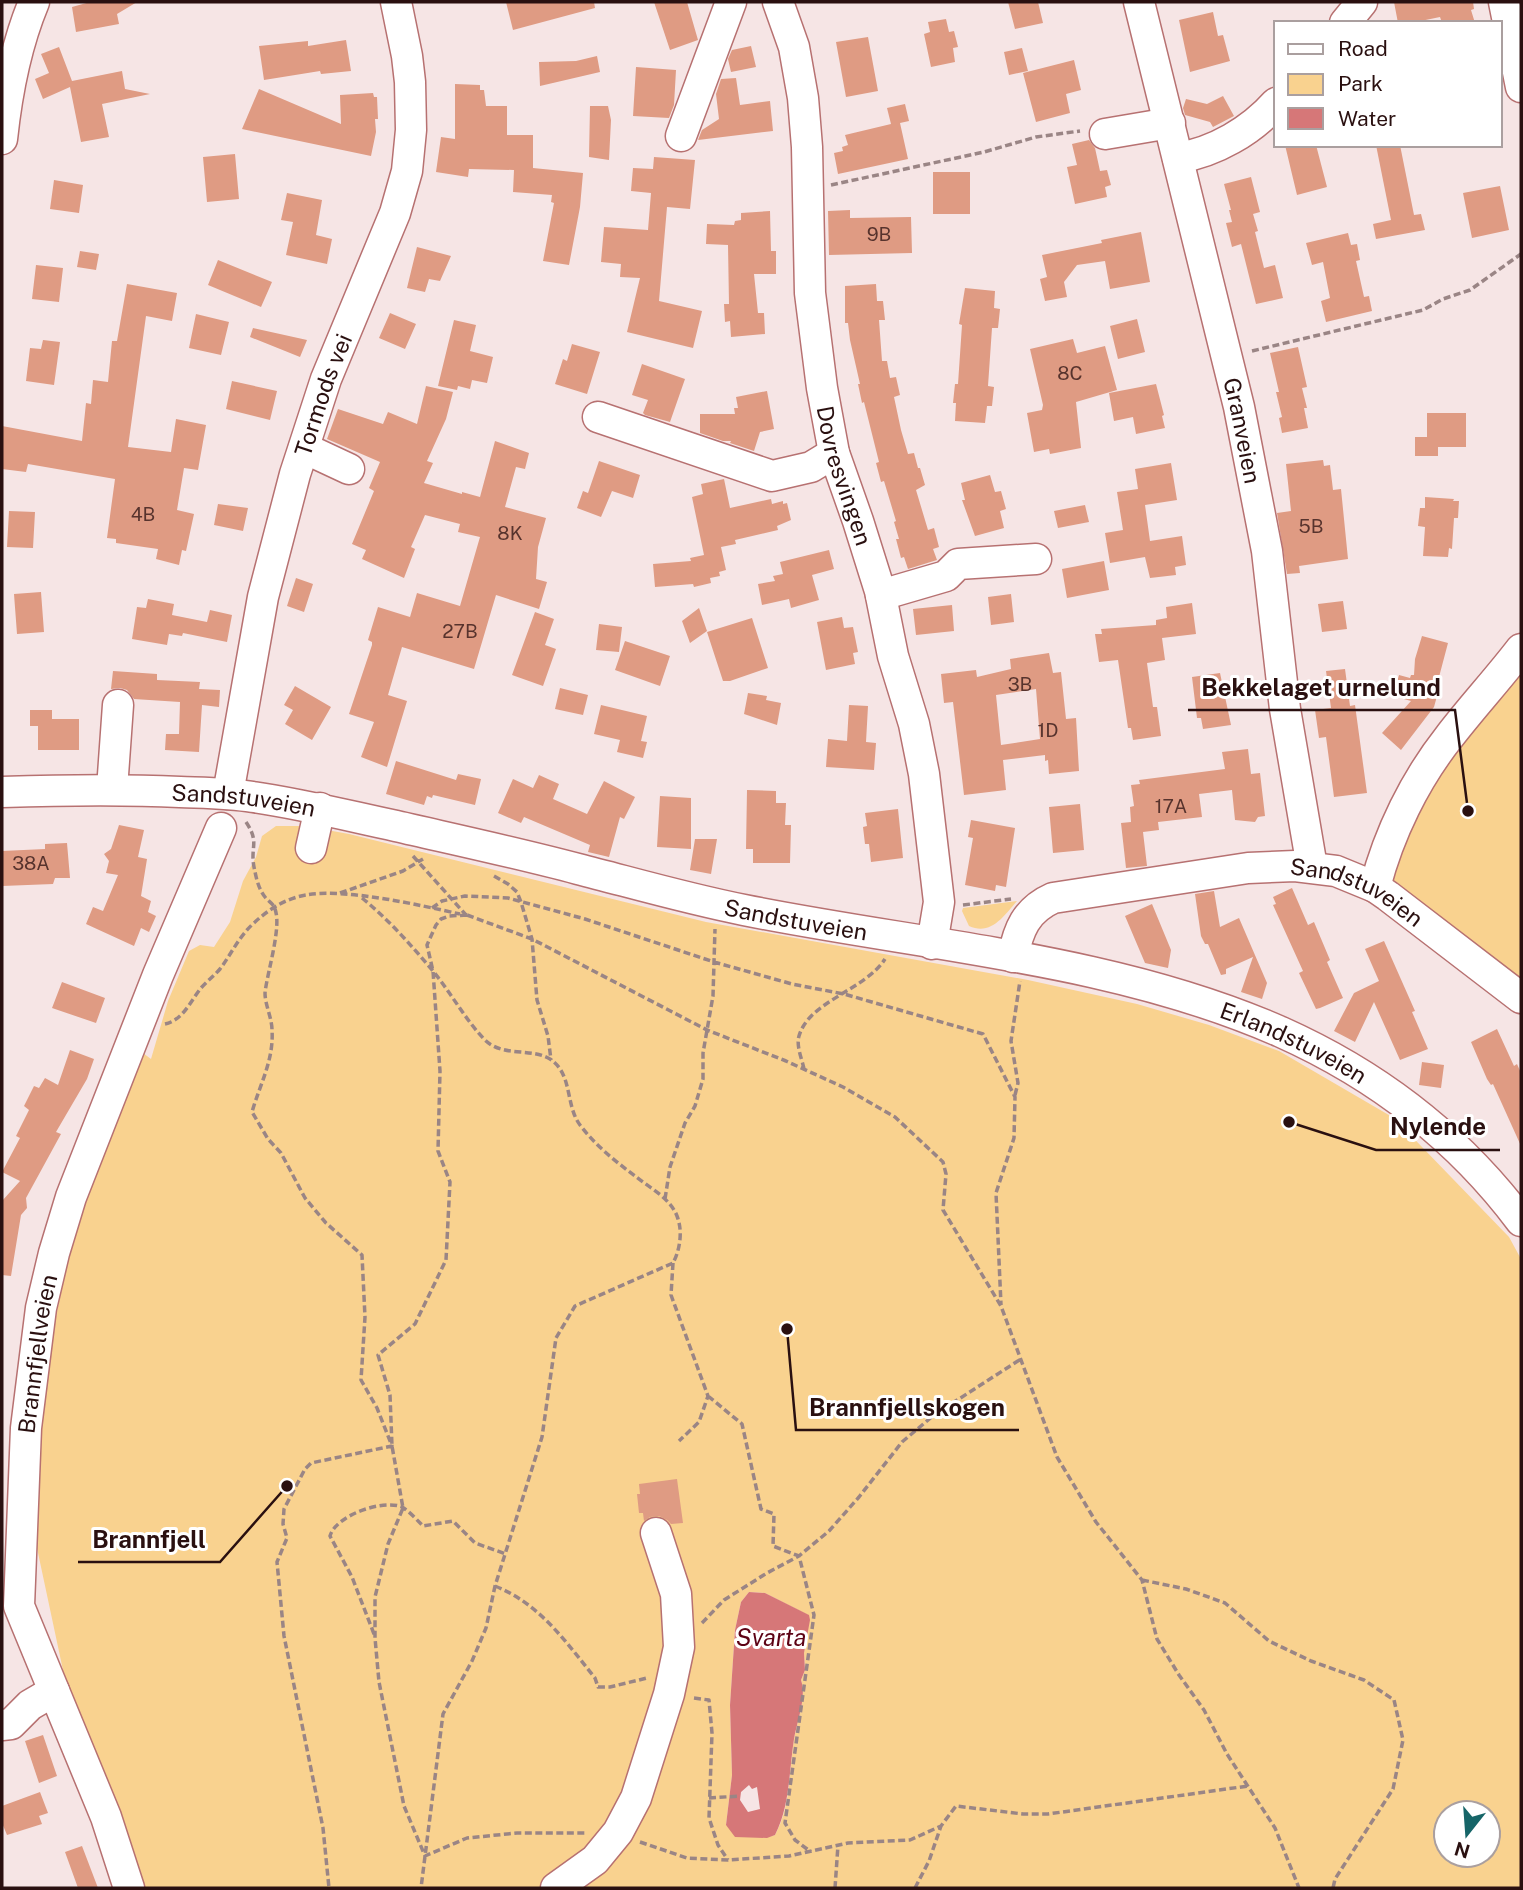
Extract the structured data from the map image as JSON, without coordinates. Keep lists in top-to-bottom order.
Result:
{
  "streets": {
    "street": [
      "Tormods vei",
      "Granveien",
      "Dovresvingen",
      "Sandstuveien",
      "Erlandstuveien",
      "Brannfjellveien"
    ]
  },
  "crossings": [
    ["Tormods vei", "Sandstuveien"],
    ["Granveien", "Sandstuveien"],
    ["Dovresvingen", "Sandstuveien"],
    ["Sandstuveien", "Erlandstuveien"]
  ],
  "water": ["Svarta"],
  "places": [
    "Bekkelaget urnelund",
    "Nylende",
    "Brannfjellskogen",
    "Brannfjell"
  ],
  "house_numbers": [
    "9B",
    "8C",
    "4B",
    "5B",
    "8K",
    "27B",
    "3B",
    "1D",
    "17A",
    "38A"
  ],
  "legend": ["Road", "Park", "Water"],
  "north": "bottom"
}
